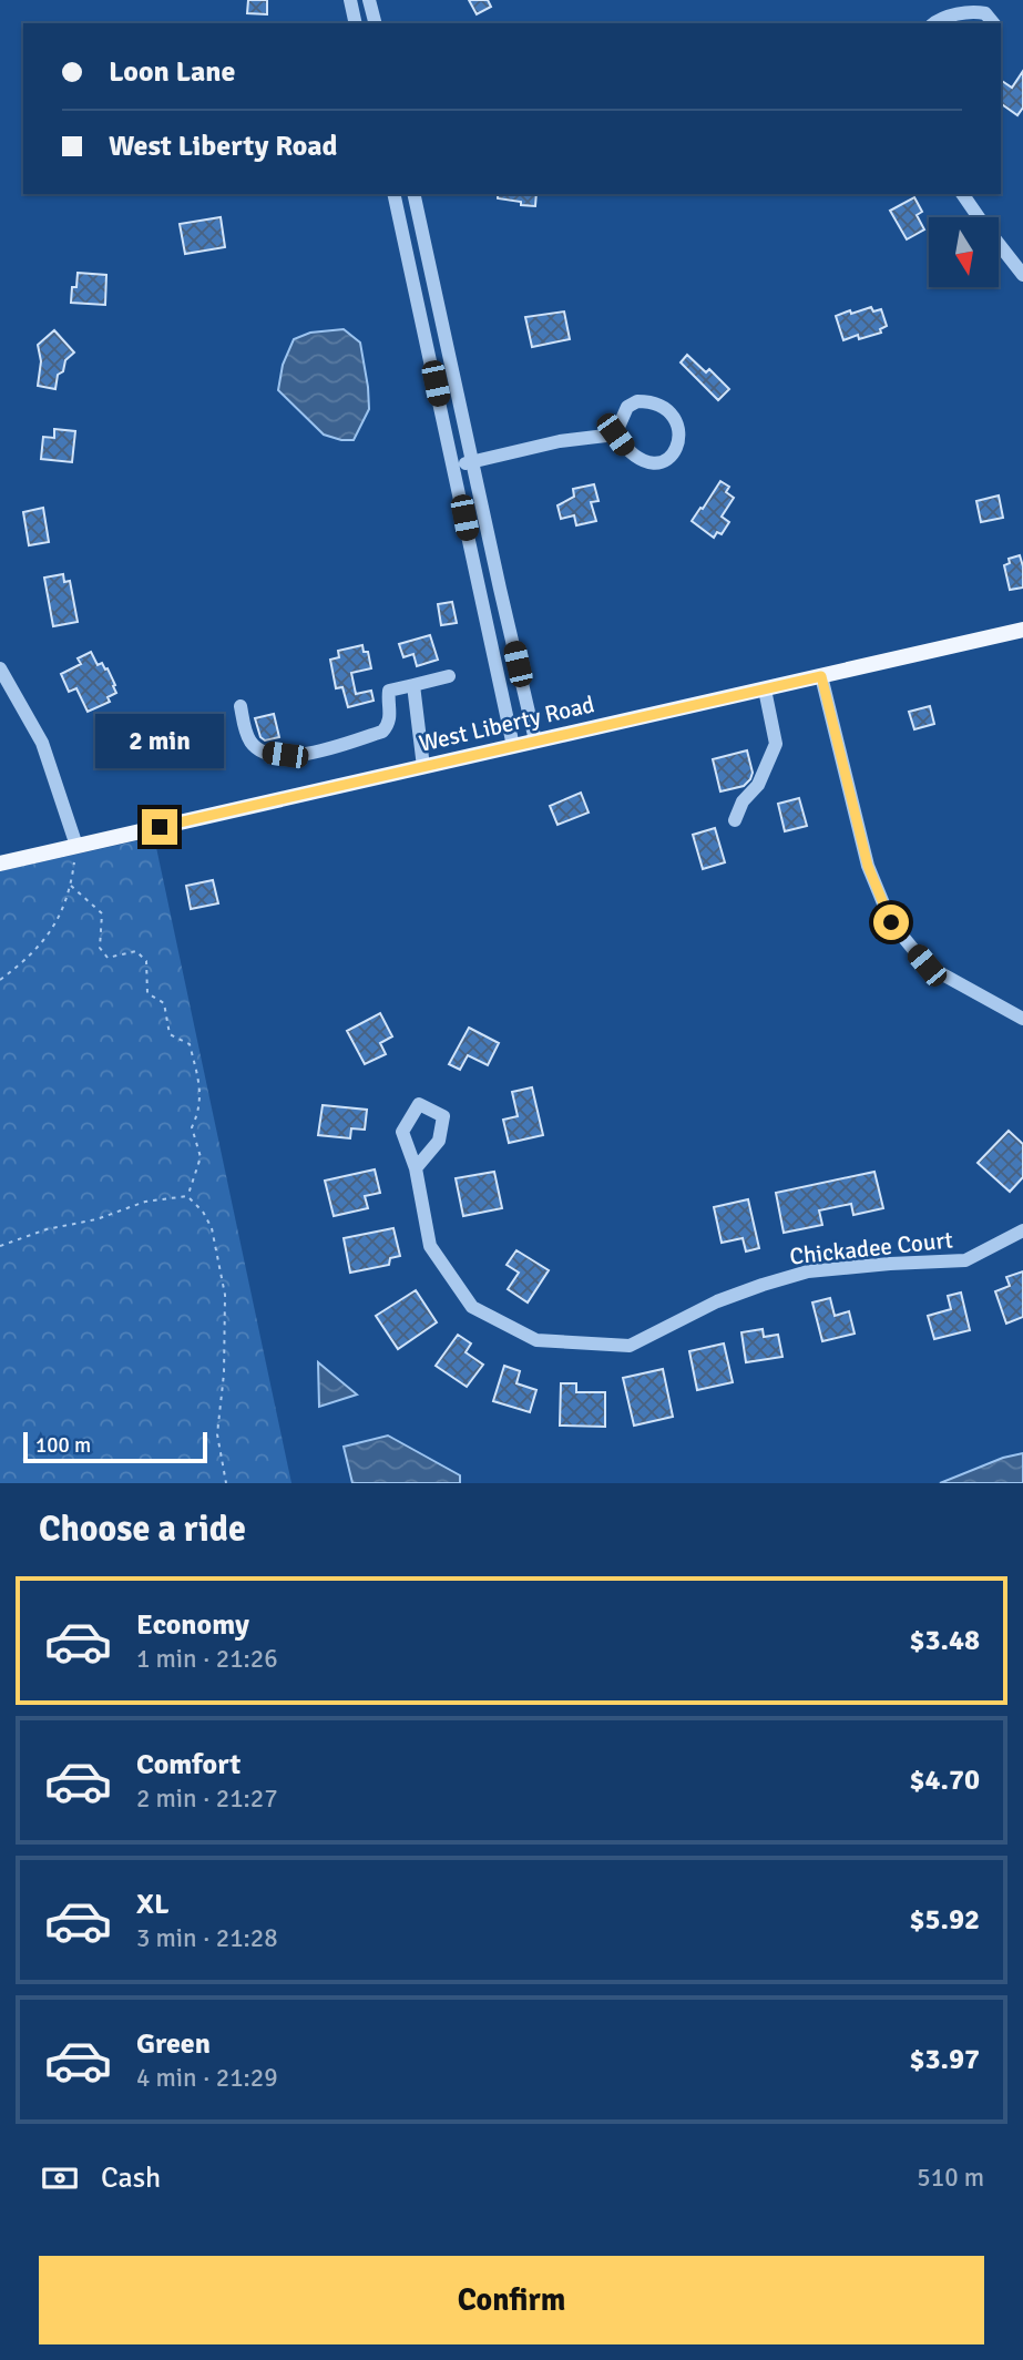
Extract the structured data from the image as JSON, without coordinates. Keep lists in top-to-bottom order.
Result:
{
  "streets": {
    "main road": ["West Liberty Road"],
    "street": ["Chickadee Court"]
  },
  "scale_bar": "100 m",
  "north": "bottom",
  "page": {
    "banner": ["Loon Lane", "West Liberty Road"],
    "bubble": "2 min",
    "scale": "100 m",
    "heading": "Choose a ride",
    "list": [
      {
        "name": "Economy",
        "note": "1 min · 21:26",
        "value": "$3.48"
      },
      {
        "name": "Comfort",
        "note": "2 min · 21:27",
        "value": "$4.70"
      },
      {
        "name": "XL",
        "note": "3 min · 21:28",
        "value": "$5.92"
      },
      {
        "name": "Green",
        "note": "4 min · 21:29",
        "value": "$3.97"
      }
    ],
    "pay": ["Cash", "510 m"],
    "buttons": "Confirm"
  }
}
